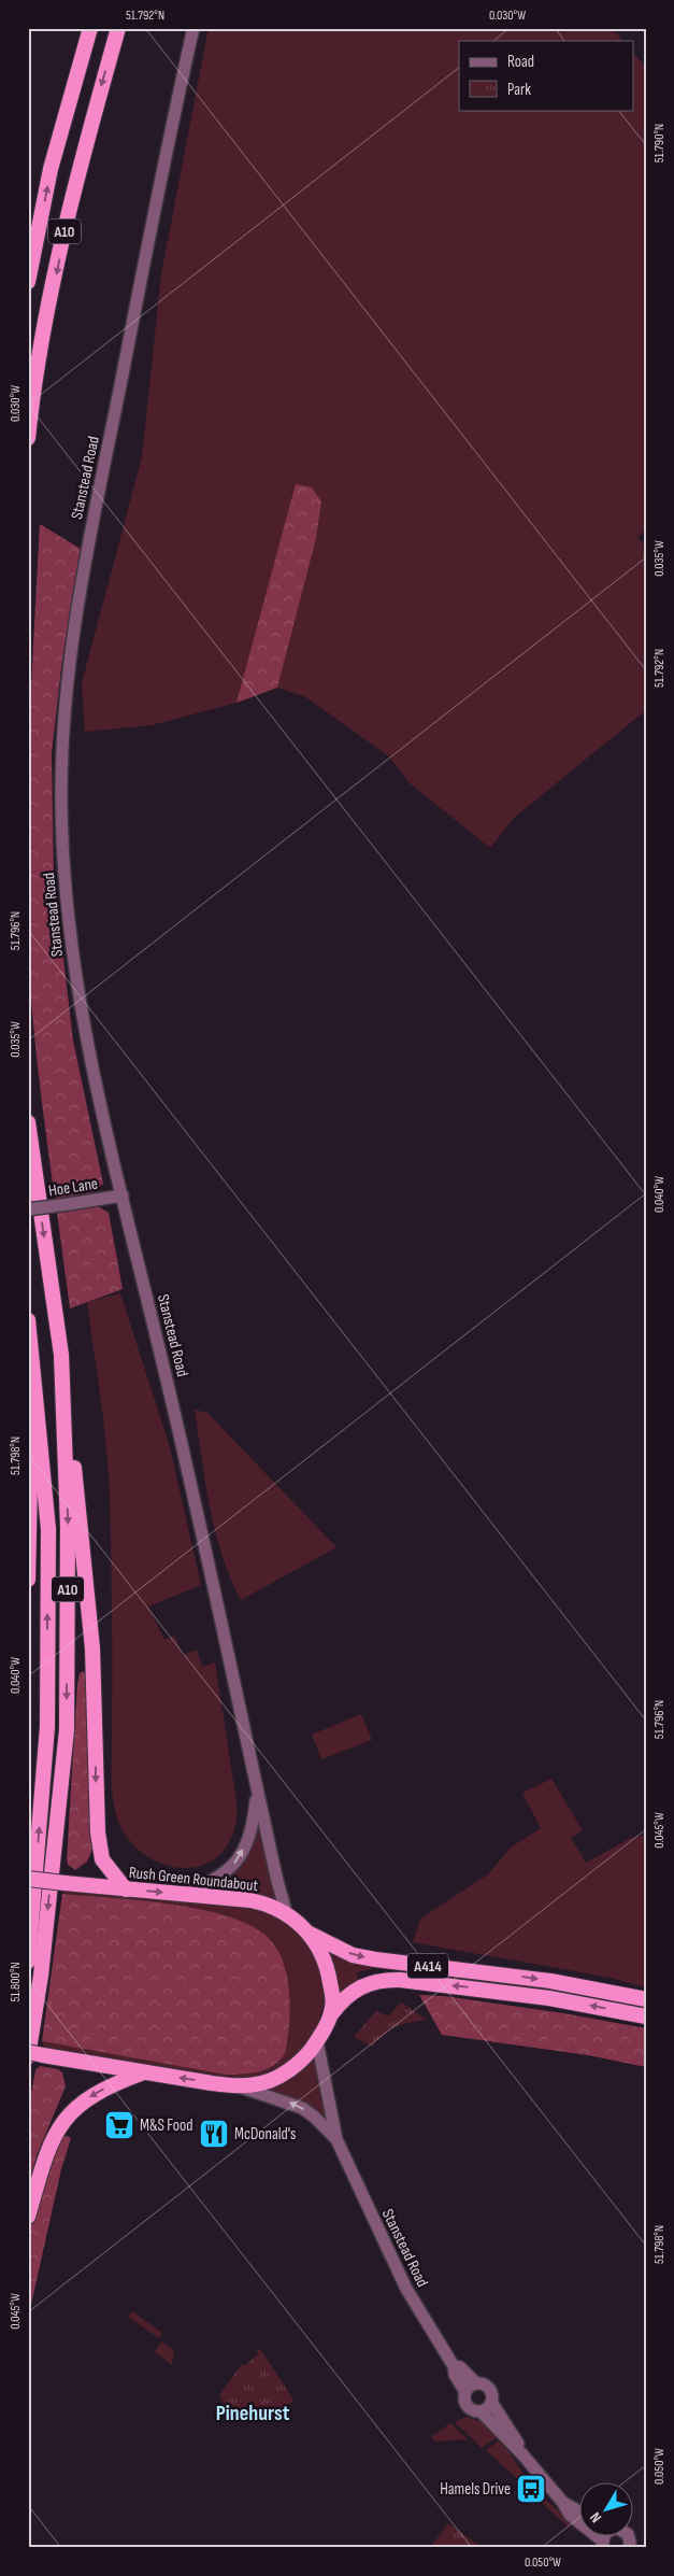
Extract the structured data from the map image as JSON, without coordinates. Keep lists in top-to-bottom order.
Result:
{
  "streets": {
    "highway": ["A10", "Rush Green Roundabout", "A414"],
    "main road": ["Stanstead Road", "Hoe Lane"]
  },
  "crossings": [
    ["A10", "Rush Green Roundabout"],
    ["Stanstead Road", "Hoe Lane"],
    ["Stanstead Road", "Rush Green Roundabout"],
    ["Rush Green Roundabout", "A414"]
  ],
  "districts": ["Pinehurst"],
  "places": {
    "supermarket": ["M&S Food"],
    "restaurant": ["McDonald's"],
    "bus stop": ["Hamels Drive"]
  },
  "legend": ["Road", "Park"],
  "north": "bottom left",
  "coordinates": [
    "51.792°N",
    "0.030°W",
    "51.790°N",
    "0.035°W",
    "51.796°N",
    "0.040°W",
    "51.798°N",
    "0.045°W",
    "51.800°N",
    "0.050°W"
  ]
}
